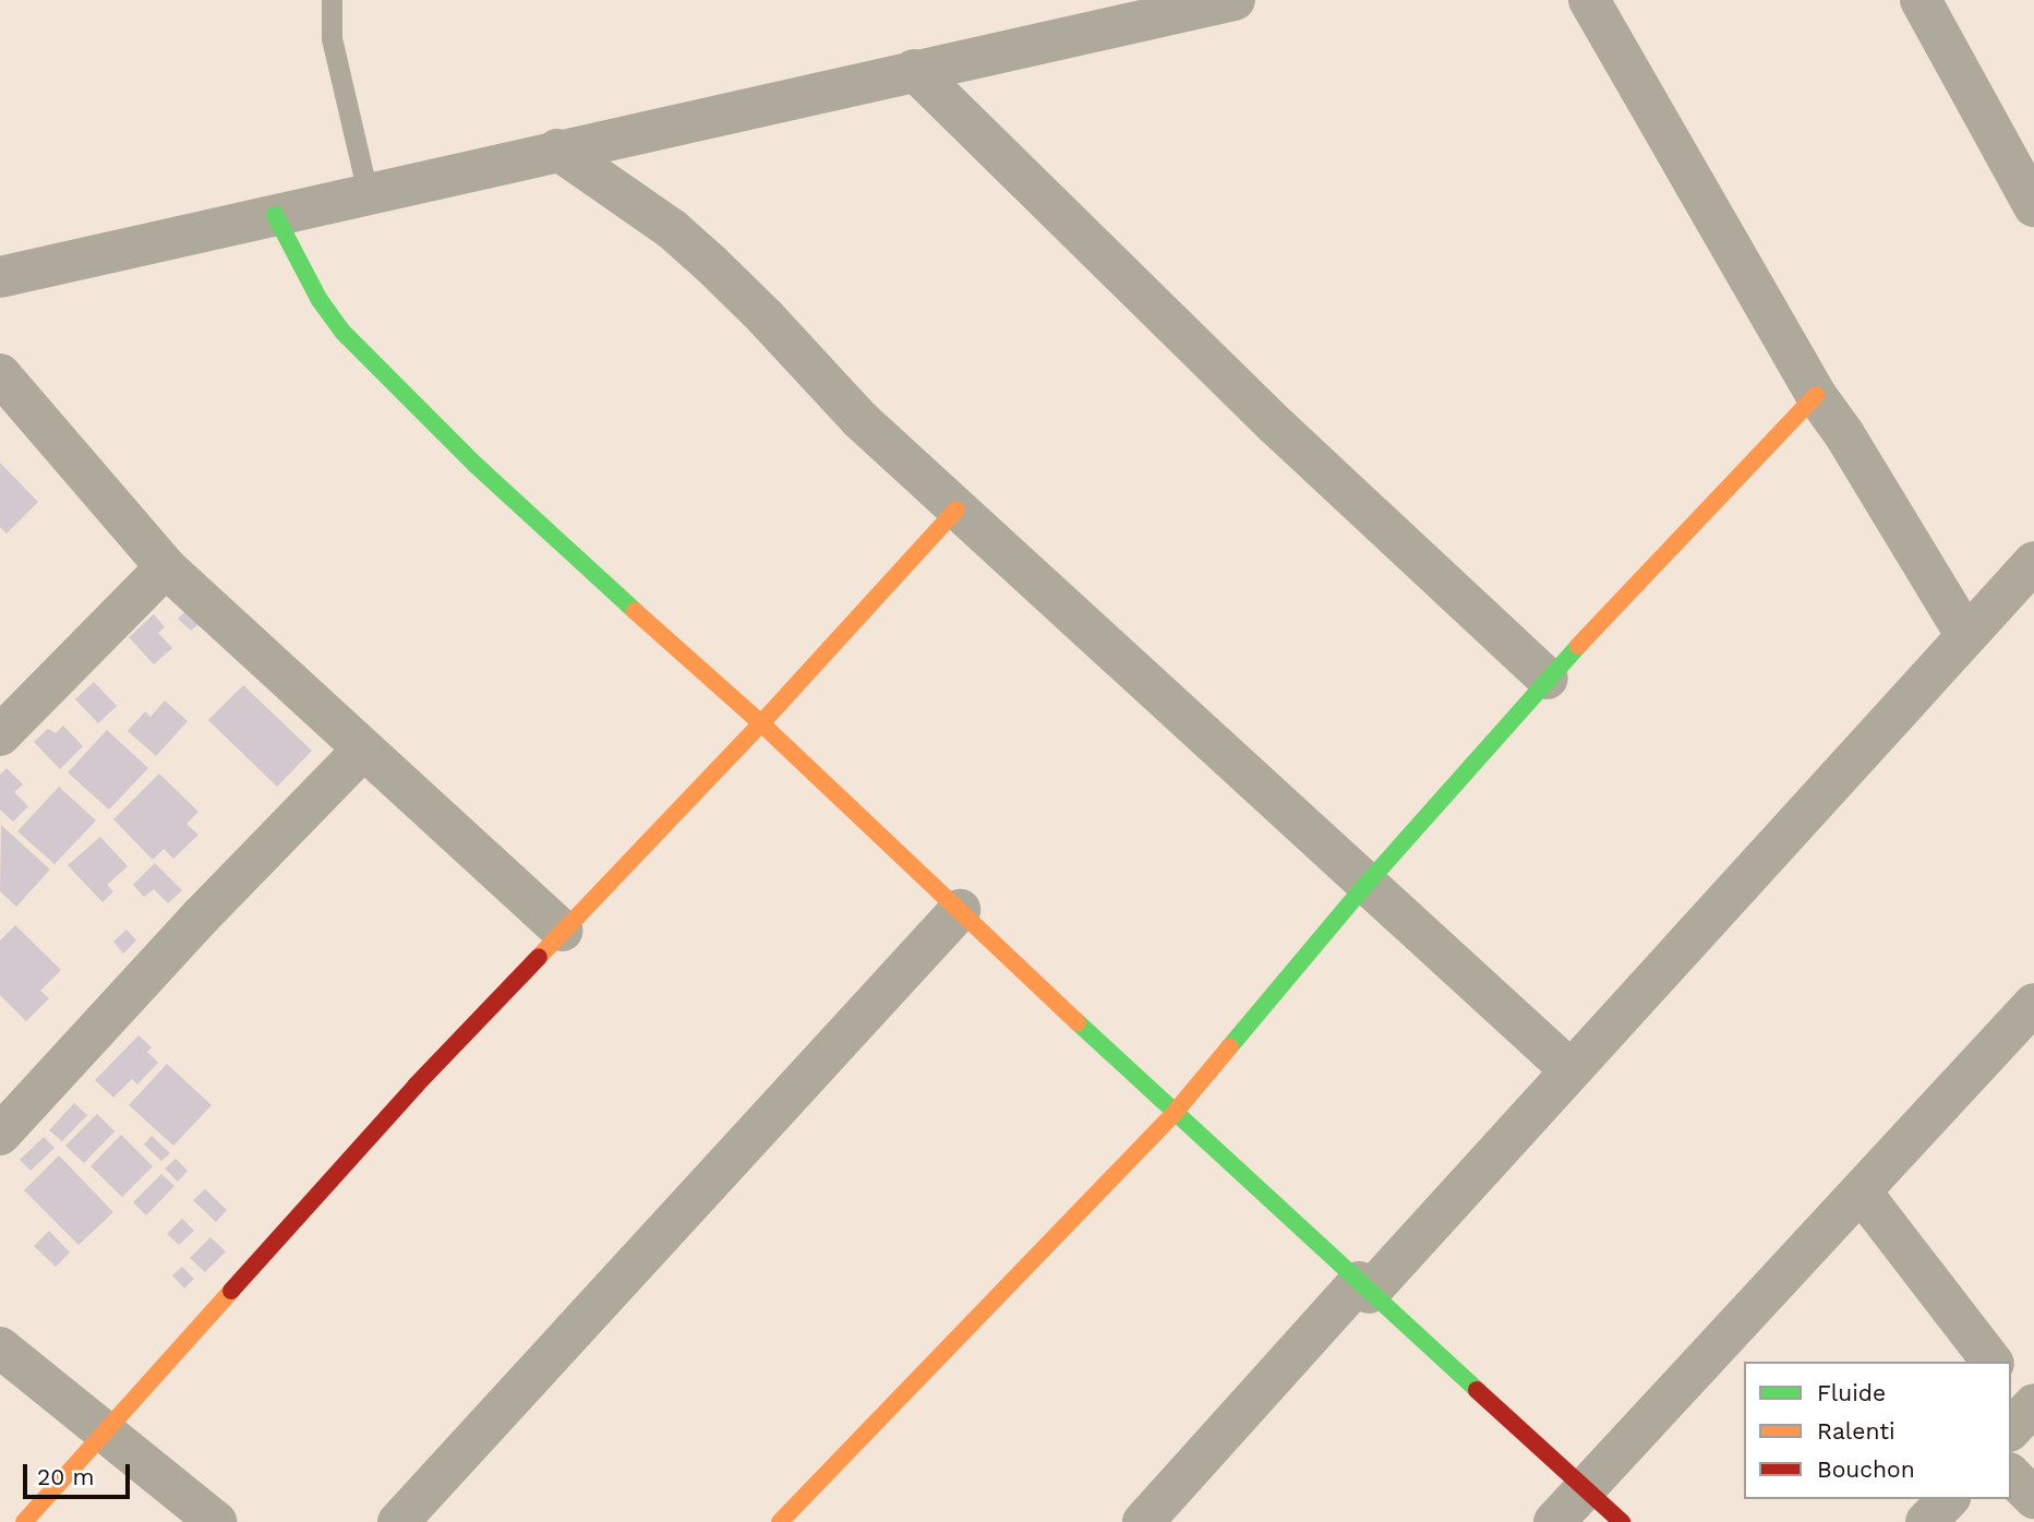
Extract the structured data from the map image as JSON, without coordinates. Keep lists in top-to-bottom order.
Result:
{
  "legend": ["Fluide", "Ralenti", "Bouchon"],
  "scale_bar": "20 m"
}
